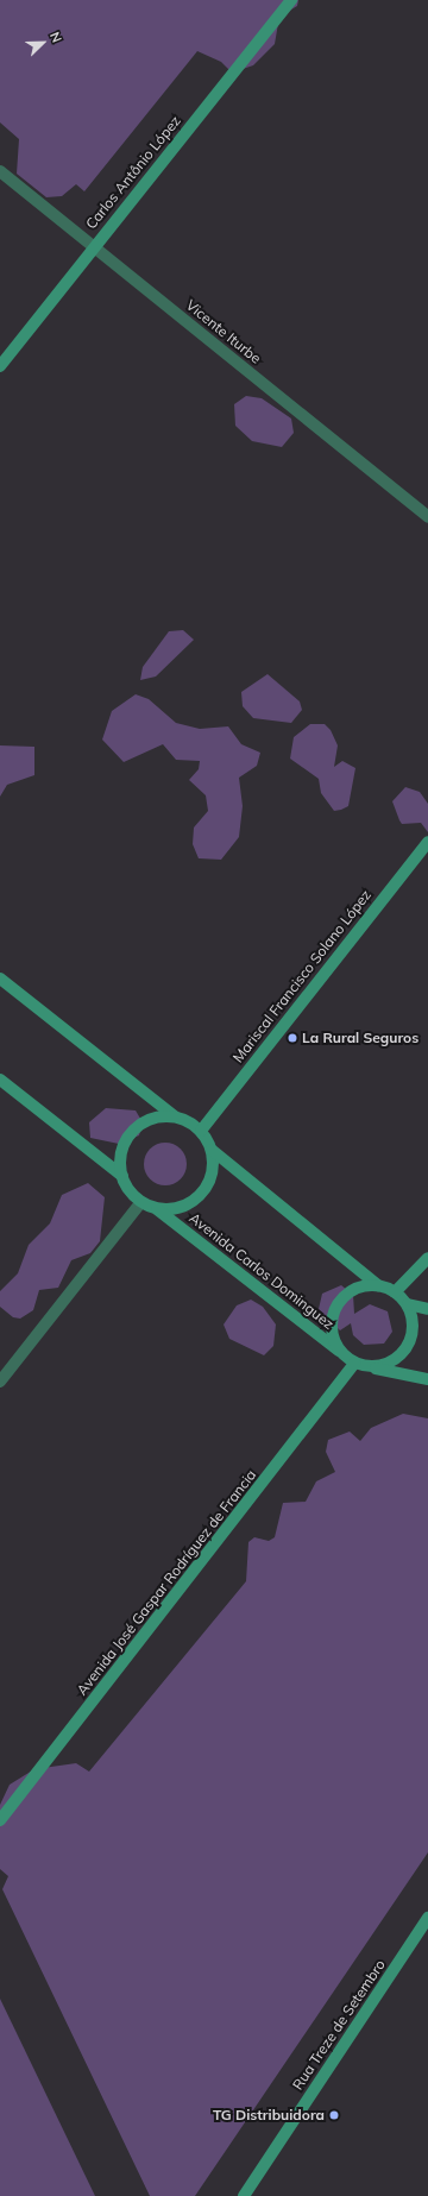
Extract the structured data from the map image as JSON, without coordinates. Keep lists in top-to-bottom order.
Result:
{
  "streets": {
    "main road": [
      "Carlos Antônio López",
      "Mariscal Francisco Solano López",
      "Avenida Carlos Dominguez",
      "Avenida José Gaspar Rodríguez de Francia",
      "Rua Treze de Setembro"
    ],
    "street": ["Vicente Iturbe"]
  },
  "crossings": [
    ["Carlos Antônio López", "Vicente Iturbe"],
    ["Mariscal Francisco Solano López", "Avenida Carlos Dominguez"],
    ["Avenida Carlos Dominguez", "Avenida José Gaspar Rodríguez de Francia"]
  ],
  "places": ["La Rural Seguros", "TG Distribuidora"],
  "north": "top right"
}
